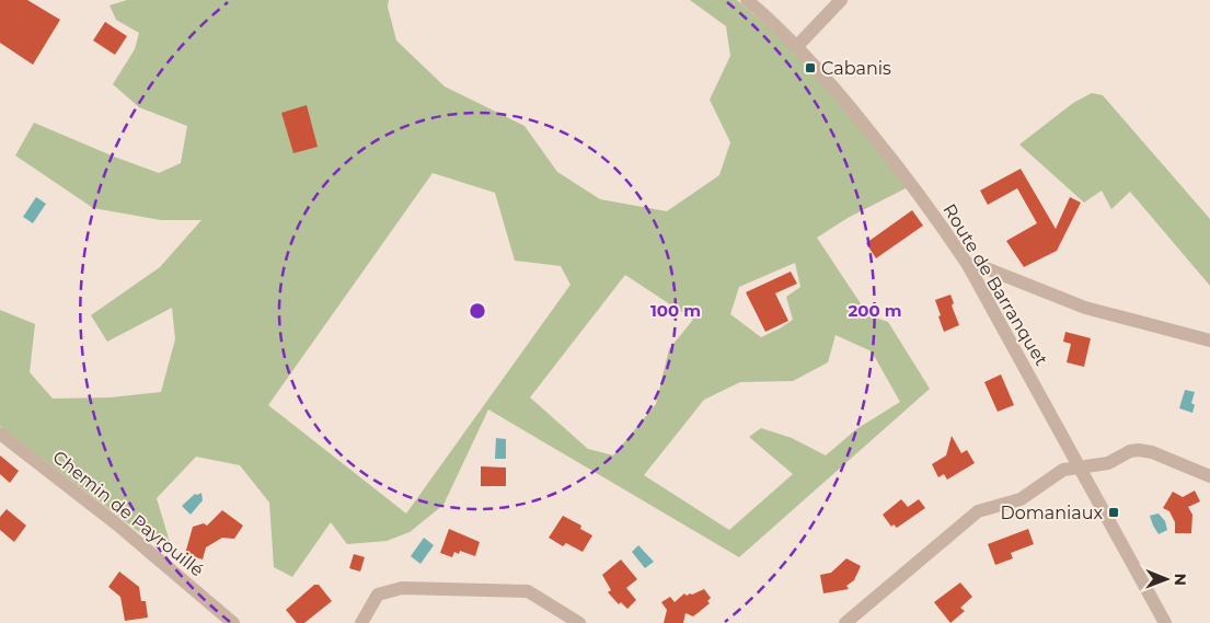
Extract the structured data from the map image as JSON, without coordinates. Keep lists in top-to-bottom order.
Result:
{
  "streets": {
    "street": ["Route de Barranquet", "Chemin de Payrouillé"]
  },
  "places": {
    "transit": ["Cabanis", "Domaniaux"]
  },
  "north": "right",
  "rings": ["100 m", "200 m"]
}
